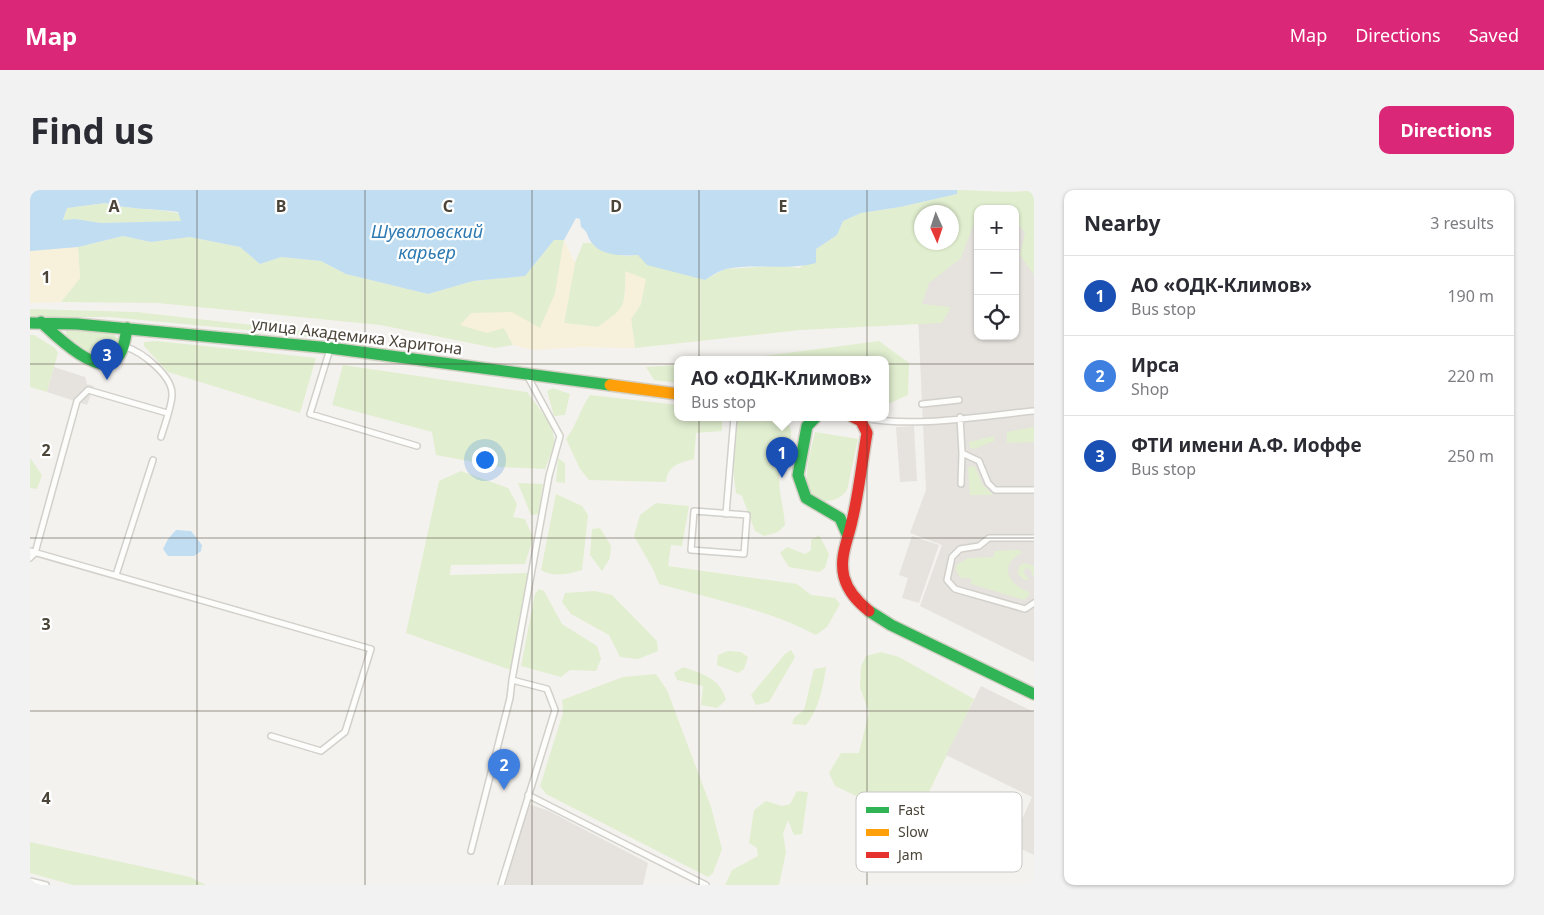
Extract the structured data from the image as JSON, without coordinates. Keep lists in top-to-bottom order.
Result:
{
  "streets": {
    "street": ["улица Академика Харитона"]
  },
  "water": ["Шуваловский карьер"],
  "legend": ["Fast", "Slow", "Jam"],
  "north": "bottom",
  "page": {
    "header": "Map",
    "nav": ["Map", "Directions", "Saved"],
    "buttons": "Directions",
    "title": "Find us",
    "heading": ["Nearby", "3 results"],
    "map_buttons": ["+", "−"],
    "list": [
      {
        "mark": "1",
        "name": "АО «ОДК-Климов»",
        "note": "Bus stop",
        "value": "190 m"
      },
      {
        "mark": "2",
        "name": "Ирса",
        "note": "Shop",
        "value": "220 m"
      },
      {
        "mark": "3",
        "name": "ФТИ имени А.Ф. Иоффе",
        "note": "Bus stop",
        "value": "250 m"
      }
    ],
    "pins": ["3", "1", "2"],
    "popup": ["АО «ОДК-Климов»", "Bus stop"]
  },
  "grid": {
    "columns": [
      "A",
      "B",
      "C",
      "D",
      "E"
    ],
    "rows": [
      "1",
      "2",
      "3",
      "4"
    ]
  }
}
